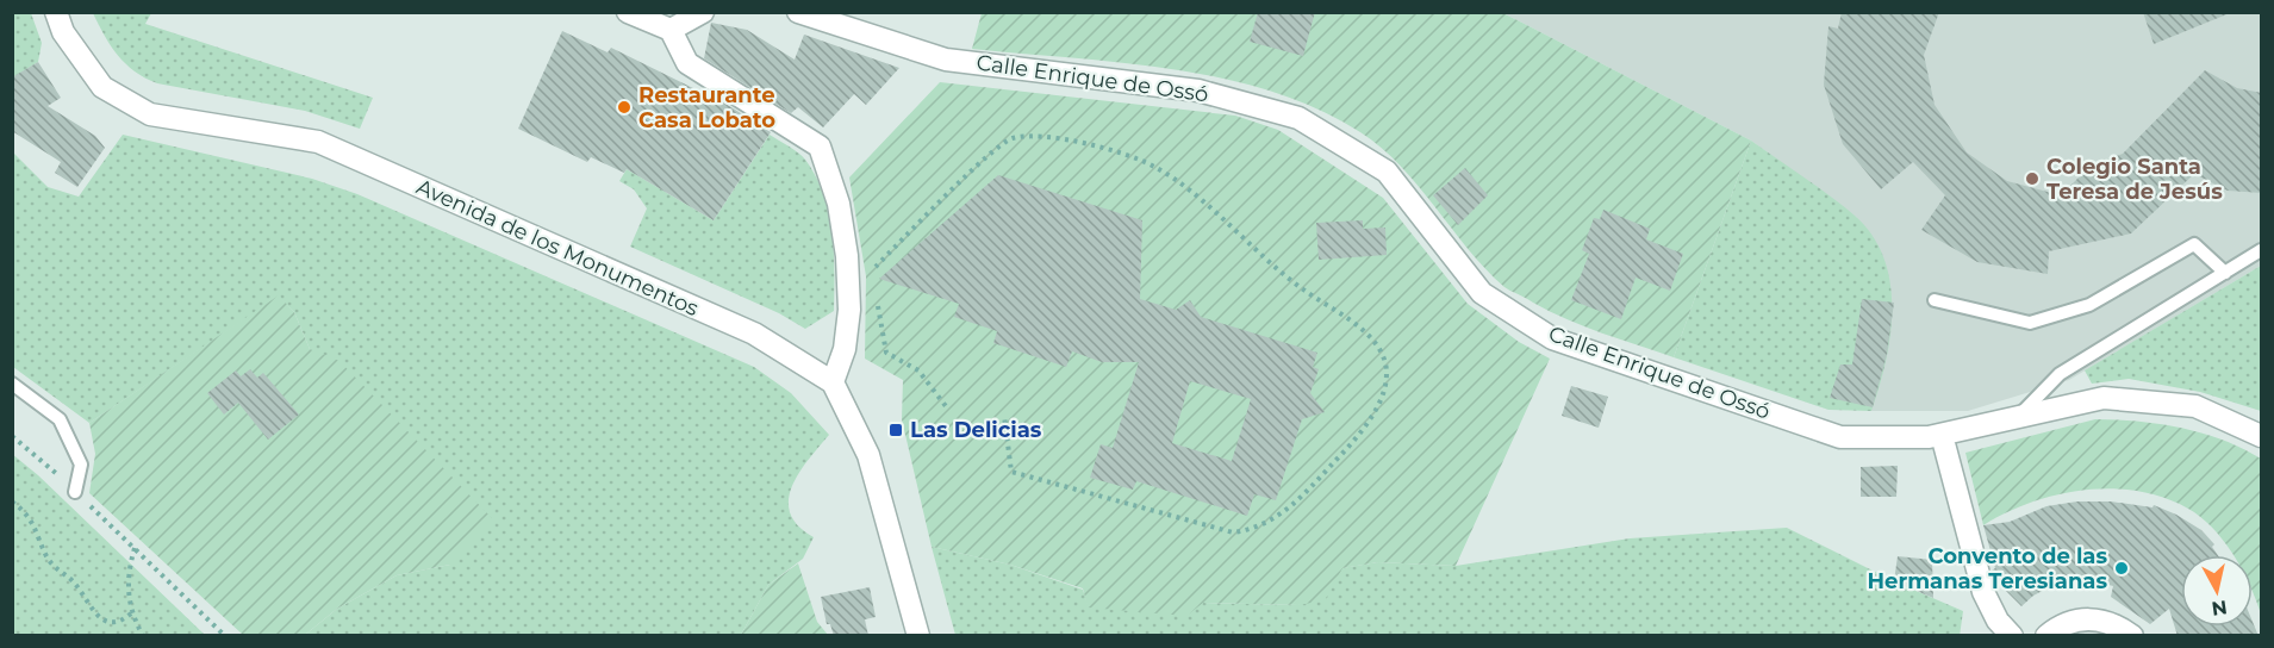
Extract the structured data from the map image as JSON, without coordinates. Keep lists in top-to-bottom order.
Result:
{
  "streets": {
    "street": ["Calle Enrique de Ossó", "Avenida de los Monumentos"]
  },
  "places": {
    "other": ["Restaurante Casa Lobato", "Colegio Santa Teresa de Jesús", "Convento de las Hermanas Teresianas"],
    "transit": ["Las Delicias"]
  },
  "north": "bottom"
}
